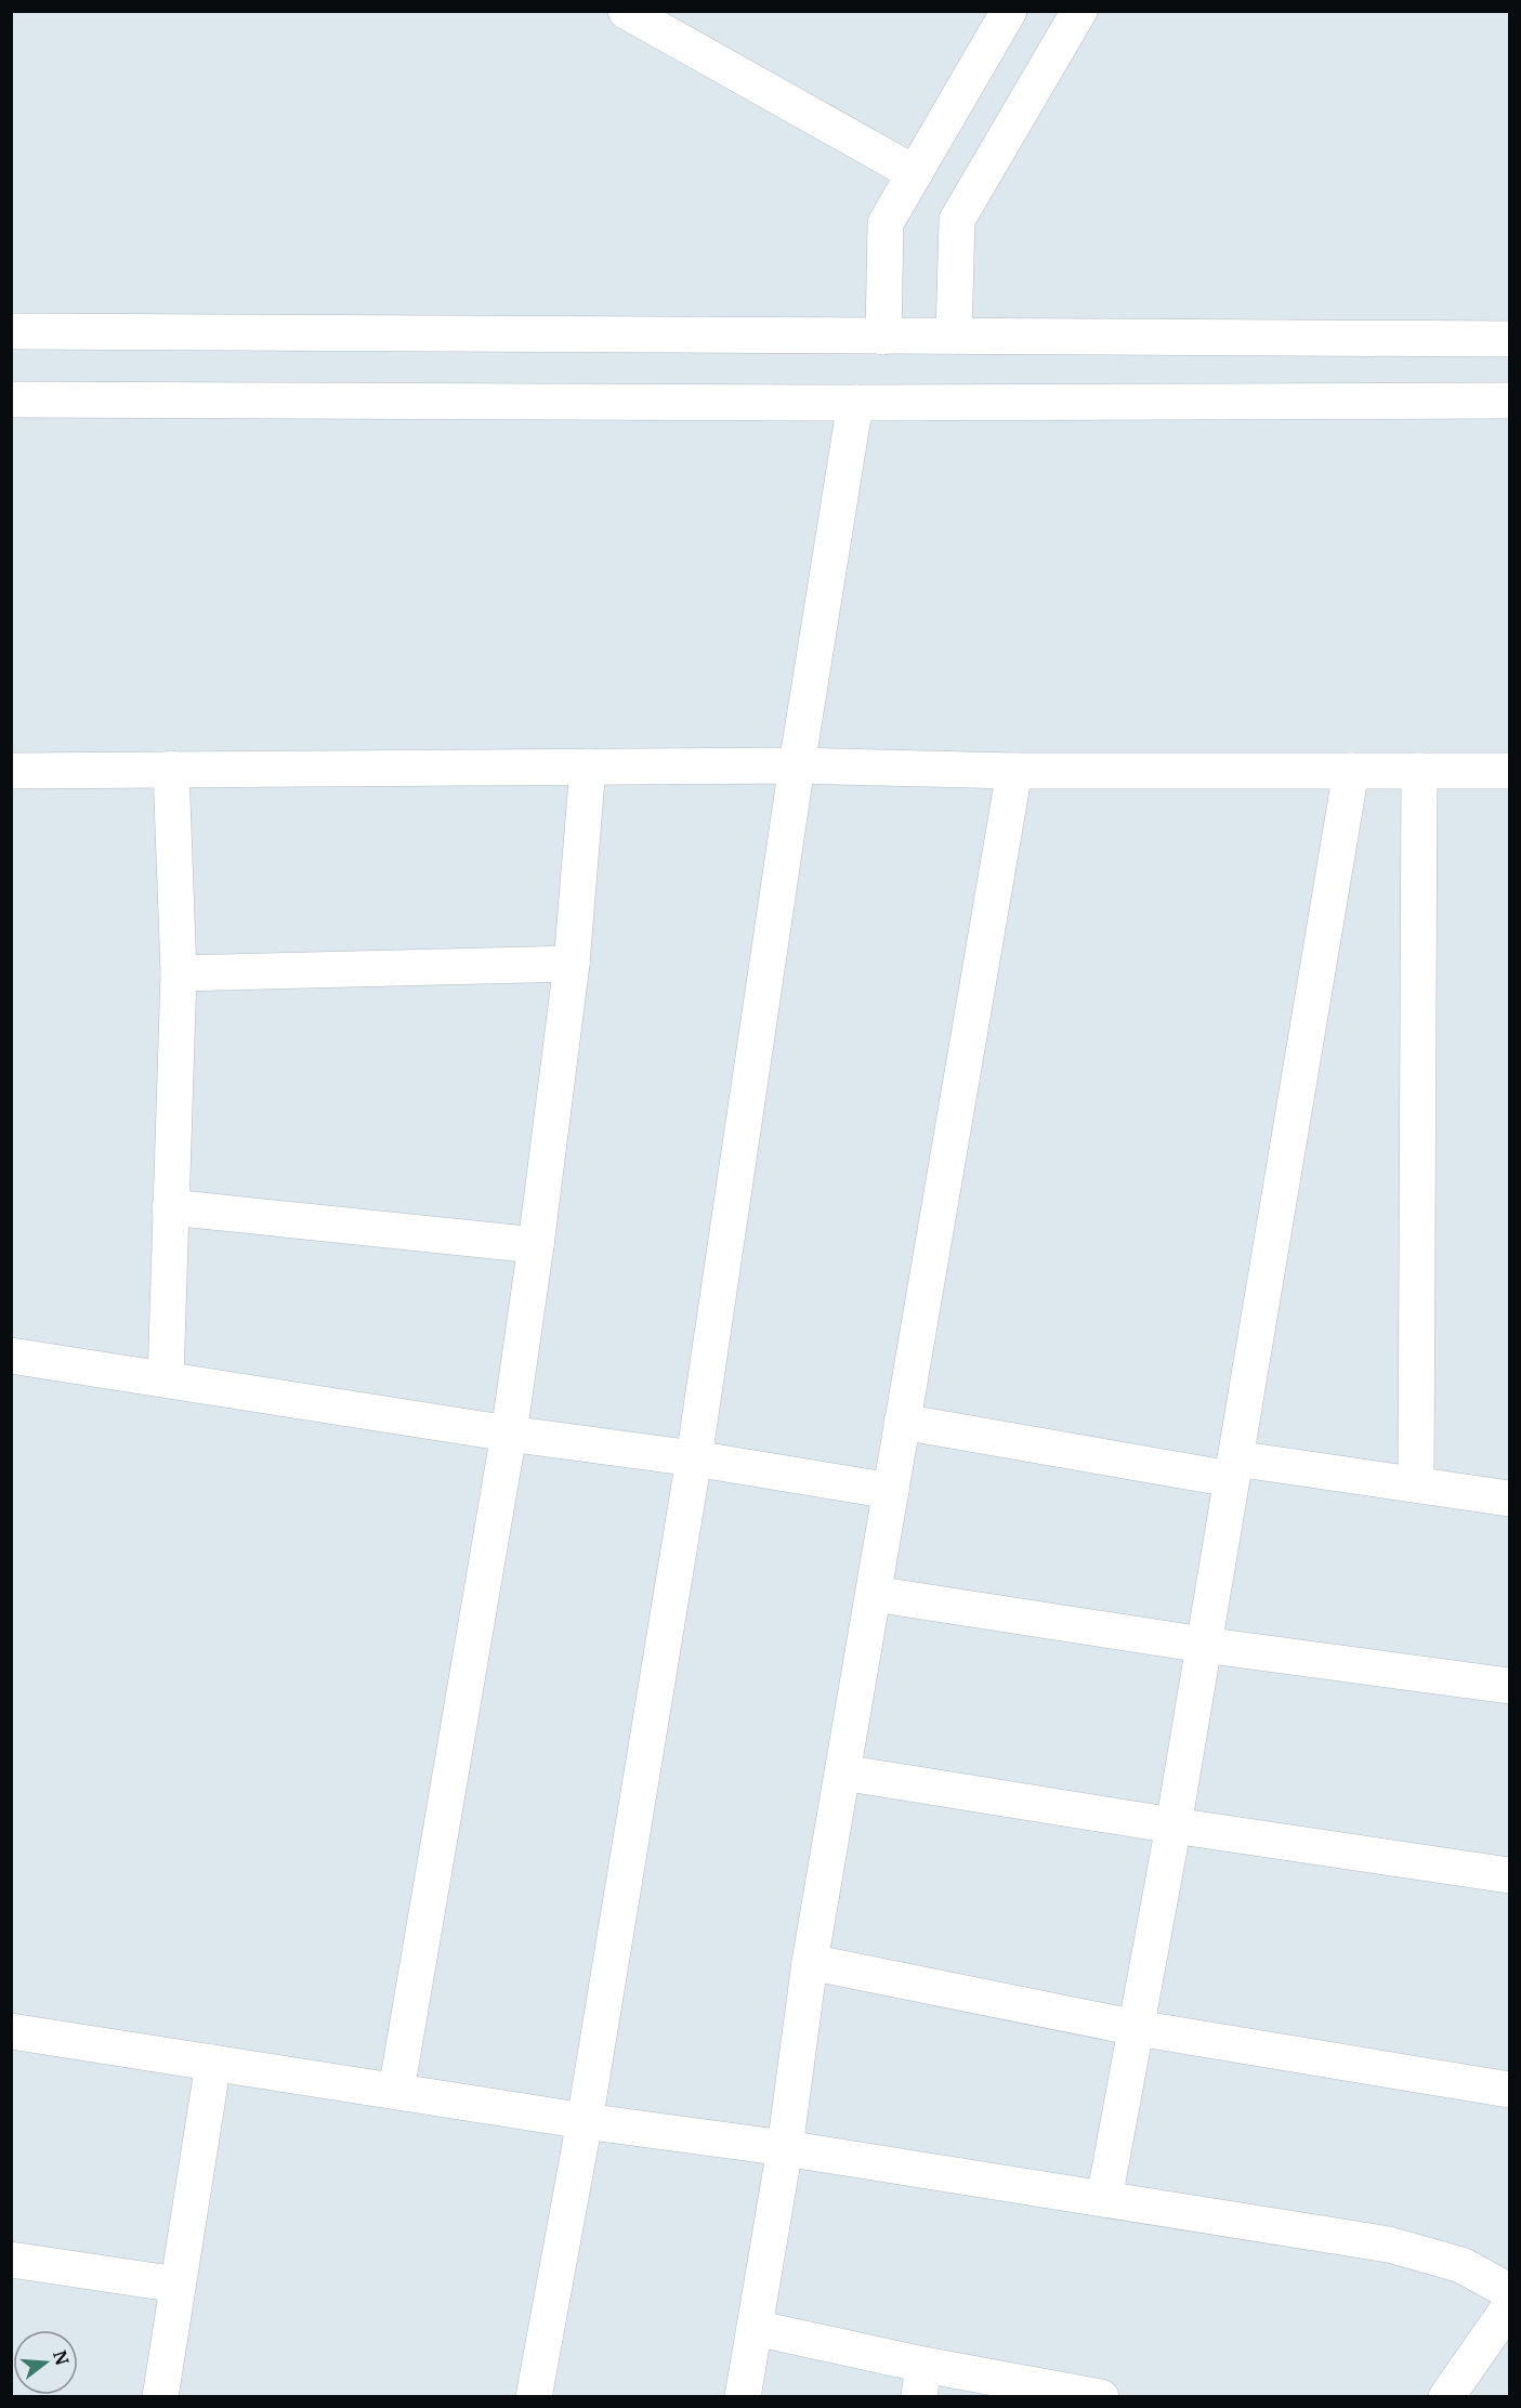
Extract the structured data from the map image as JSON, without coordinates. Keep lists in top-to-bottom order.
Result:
{
  "north": "right"
}
